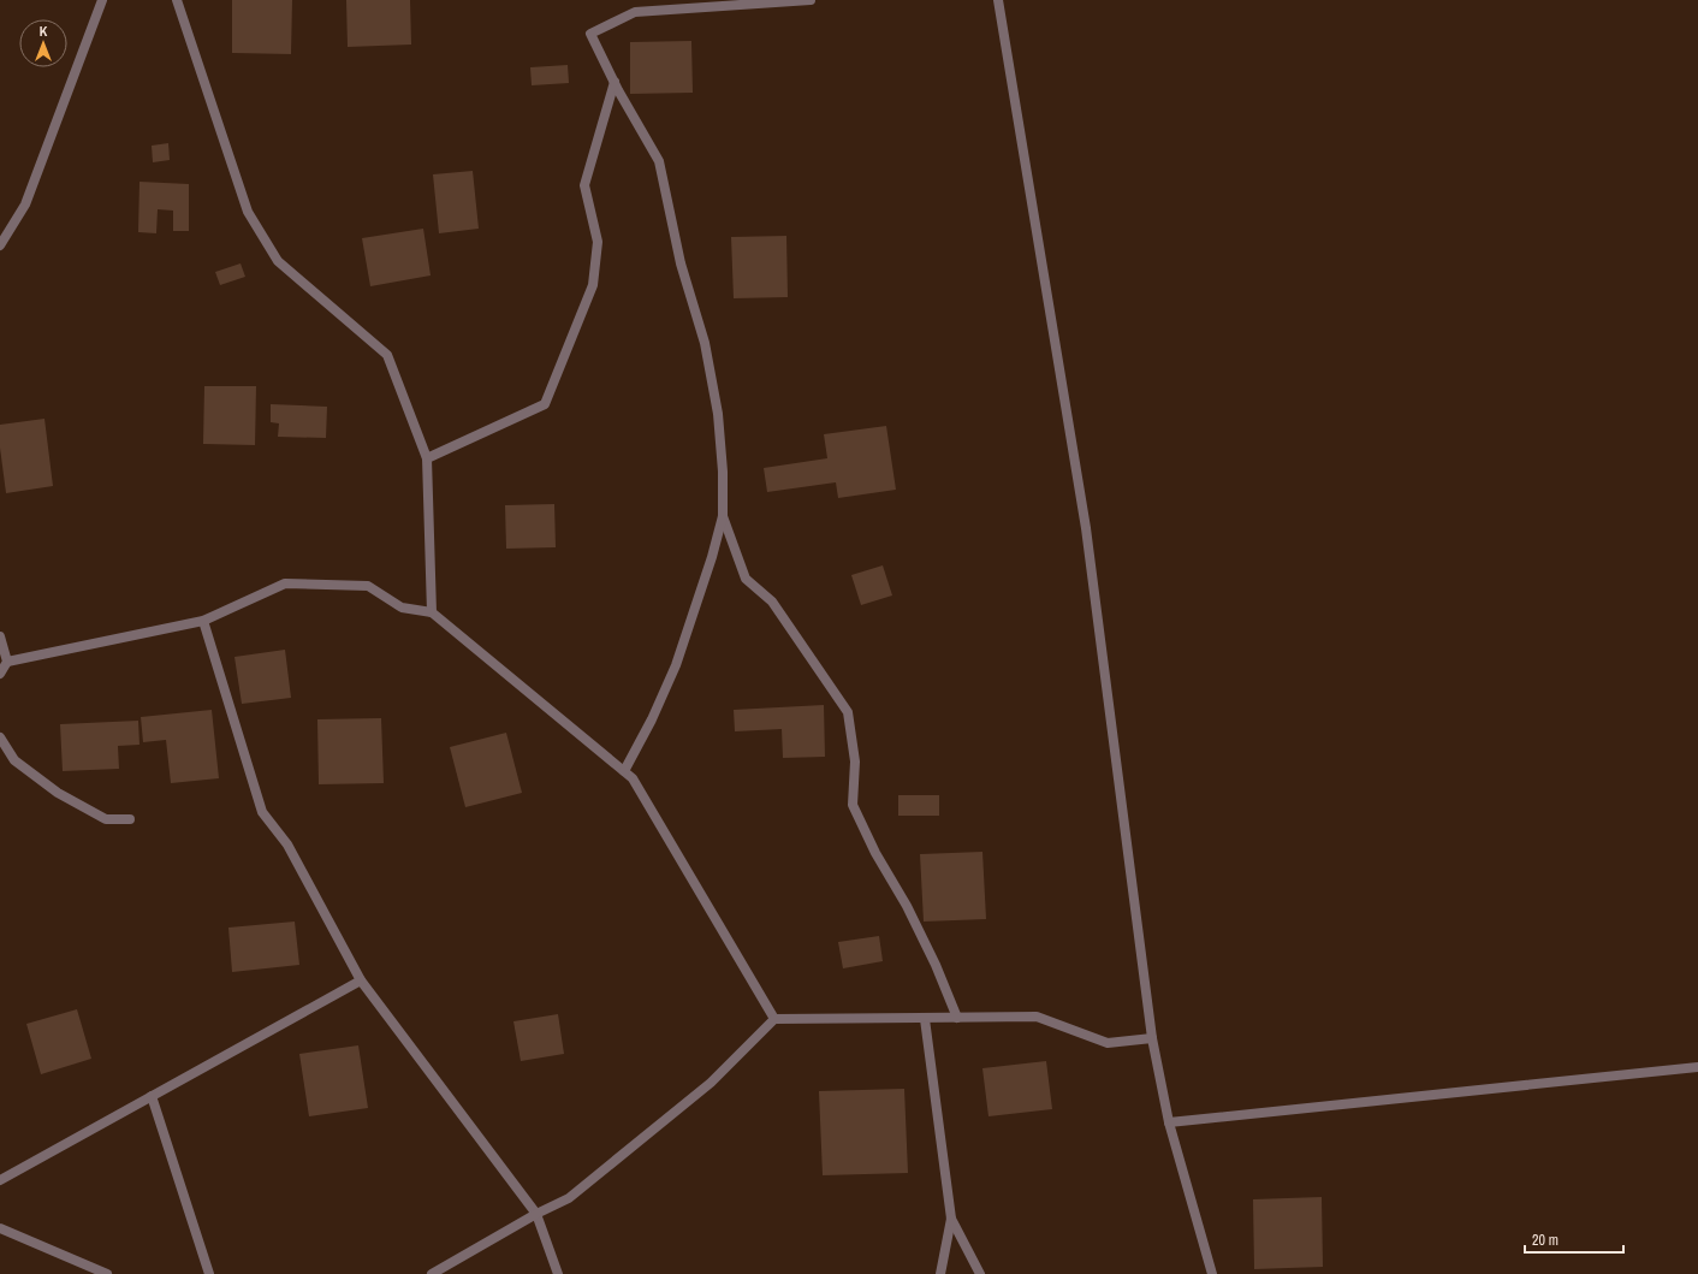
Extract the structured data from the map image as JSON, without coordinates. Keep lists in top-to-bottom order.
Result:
{
  "scale_bar": "20 m",
  "north": "top"
}
